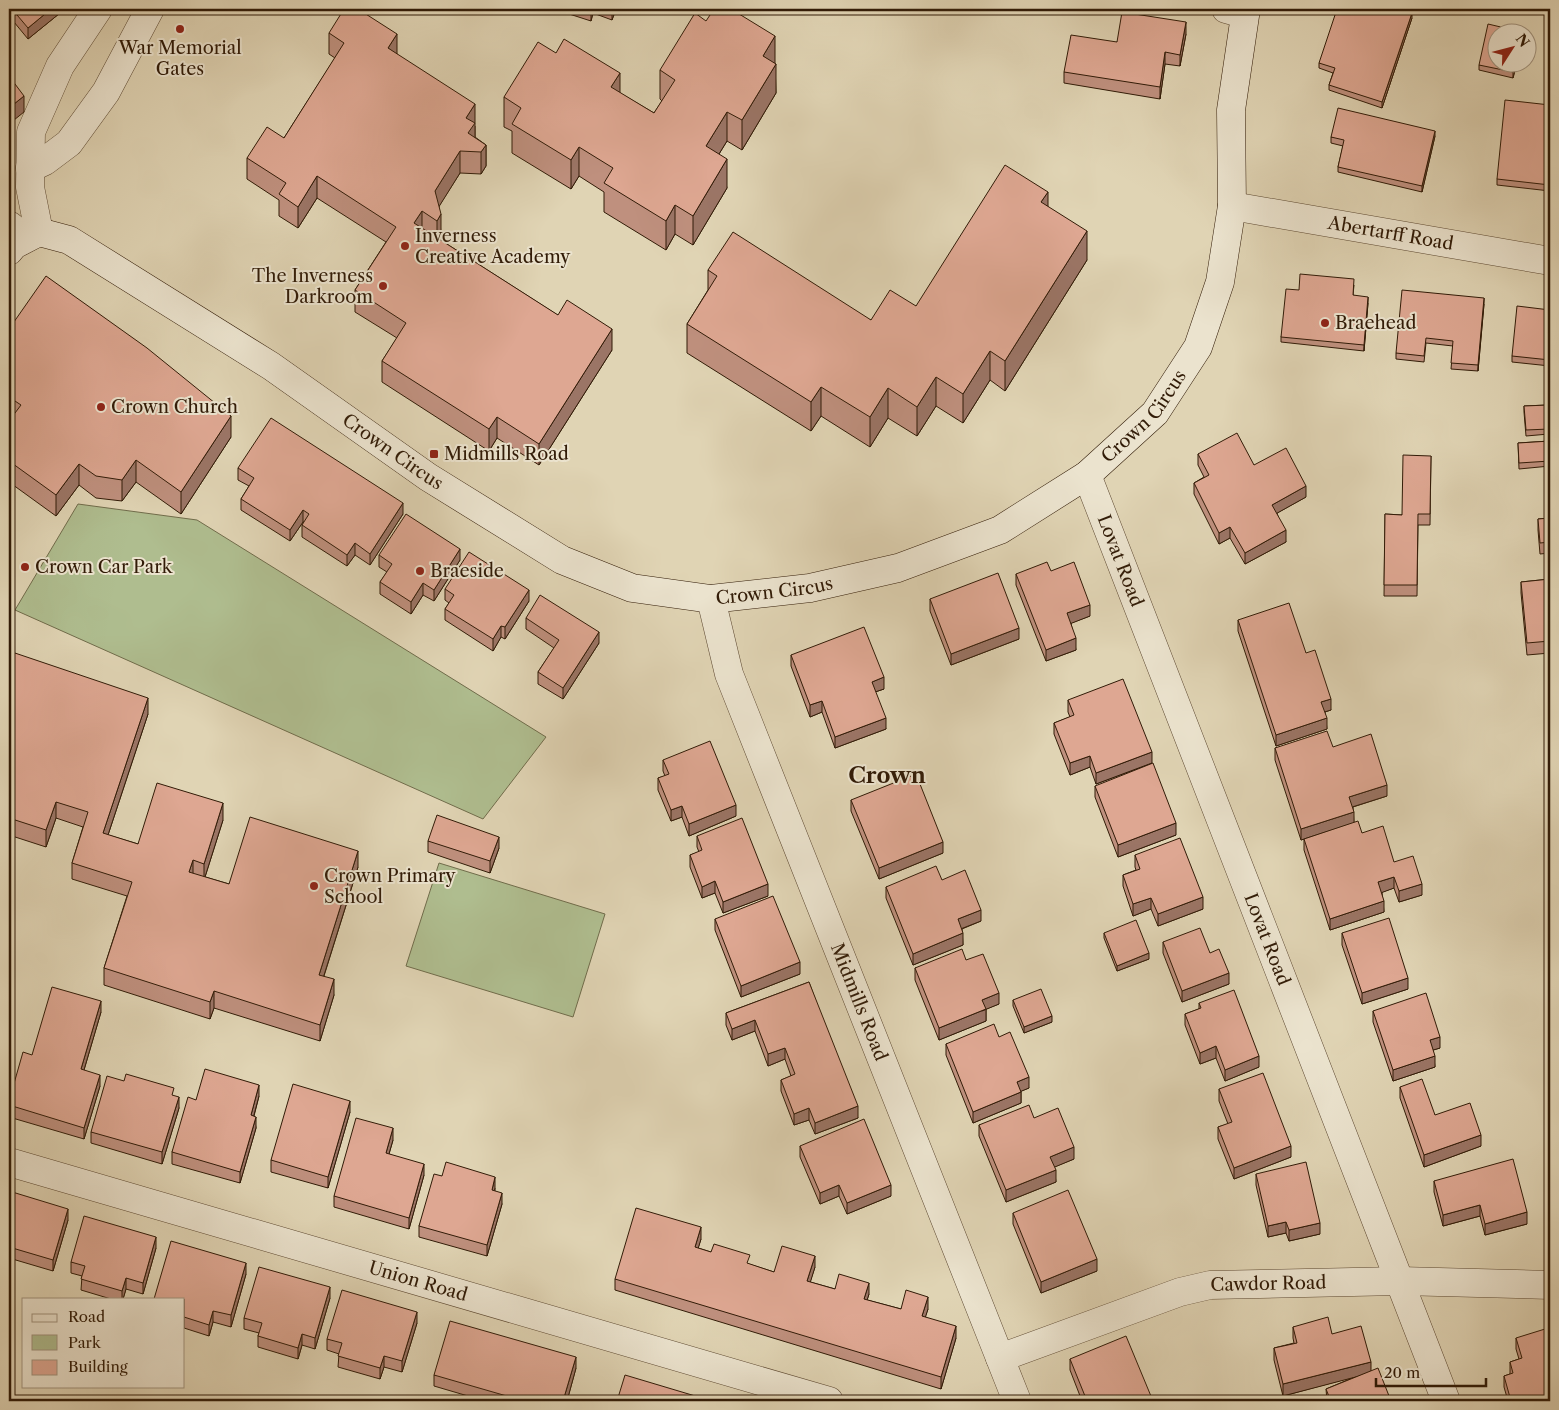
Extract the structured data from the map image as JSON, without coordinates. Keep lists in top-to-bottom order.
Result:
{
  "streets": {
    "street": [
      "Abertarff Road",
      "Crown Circus",
      "Lovat Road",
      "Midmills Road",
      "Union Road",
      "Cawdor Road"
    ]
  },
  "crossings": [
    ["Abertarff Road", "Crown Circus"],
    ["Crown Circus", "Lovat Road"],
    ["Crown Circus", "Midmills Road"],
    ["Lovat Road", "Cawdor Road"],
    ["Midmills Road", "Cawdor Road"]
  ],
  "districts": ["Crown"],
  "places": {
    "other": [
      "War Memorial Gates",
      "Inverness Creative Academy",
      "The Inverness Darkroom",
      "Braehead",
      "Crown Church",
      "Crown Car Park",
      "Braeside",
      "Crown Primary School"
    ],
    "transit": ["Midmills Road"]
  },
  "legend": ["Road", "Park", "Building"],
  "scale_bar": "20 m",
  "north": "top right"
}
